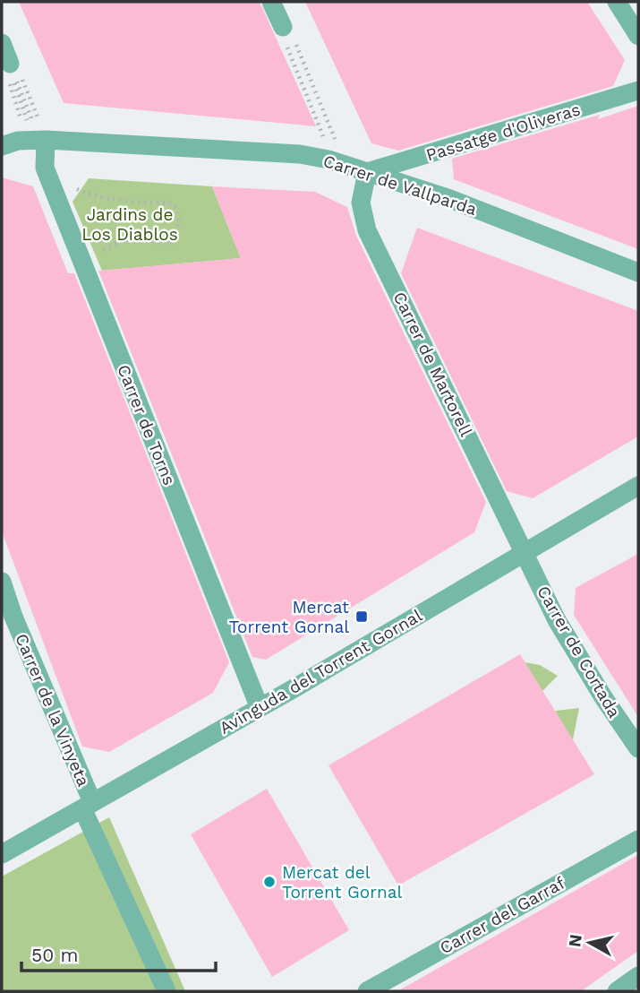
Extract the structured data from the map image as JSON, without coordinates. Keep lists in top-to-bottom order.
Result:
{
  "streets": {
    "street": [
      "Passatge d'Oliveras",
      "Carrer de Vallparda",
      "Carrer de Martorell",
      "Carrer de Torns",
      "Carrer de Cortada",
      "Avinguda del Torrent Gornal",
      "Carrer de la Vinyeta",
      "Carrer del Garraf"
    ]
  },
  "crossings": [
    ["Passatge d'Oliveras", "Carrer de Vallparda"],
    ["Passatge d'Oliveras", "Carrer de Martorell"],
    ["Carrer de Vallparda", "Carrer de Martorell"],
    ["Carrer de Vallparda", "Carrer de Torns"],
    ["Carrer de Martorell", "Carrer de Cortada"],
    ["Carrer de Martorell", "Avinguda del Torrent Gornal"],
    ["Carrer de Torns", "Avinguda del Torrent Gornal"],
    ["Carrer de Cortada", "Avinguda del Torrent Gornal"],
    ["Avinguda del Torrent Gornal", "Carrer de la Vinyeta"]
  ],
  "parks": ["Jardins de Los Diablos"],
  "places": {
    "transit": ["Mercat Torrent Gornal"],
    "other": ["Mercat del Torrent Gornal"]
  },
  "scale_bar": "50 m",
  "north": "left"
}
